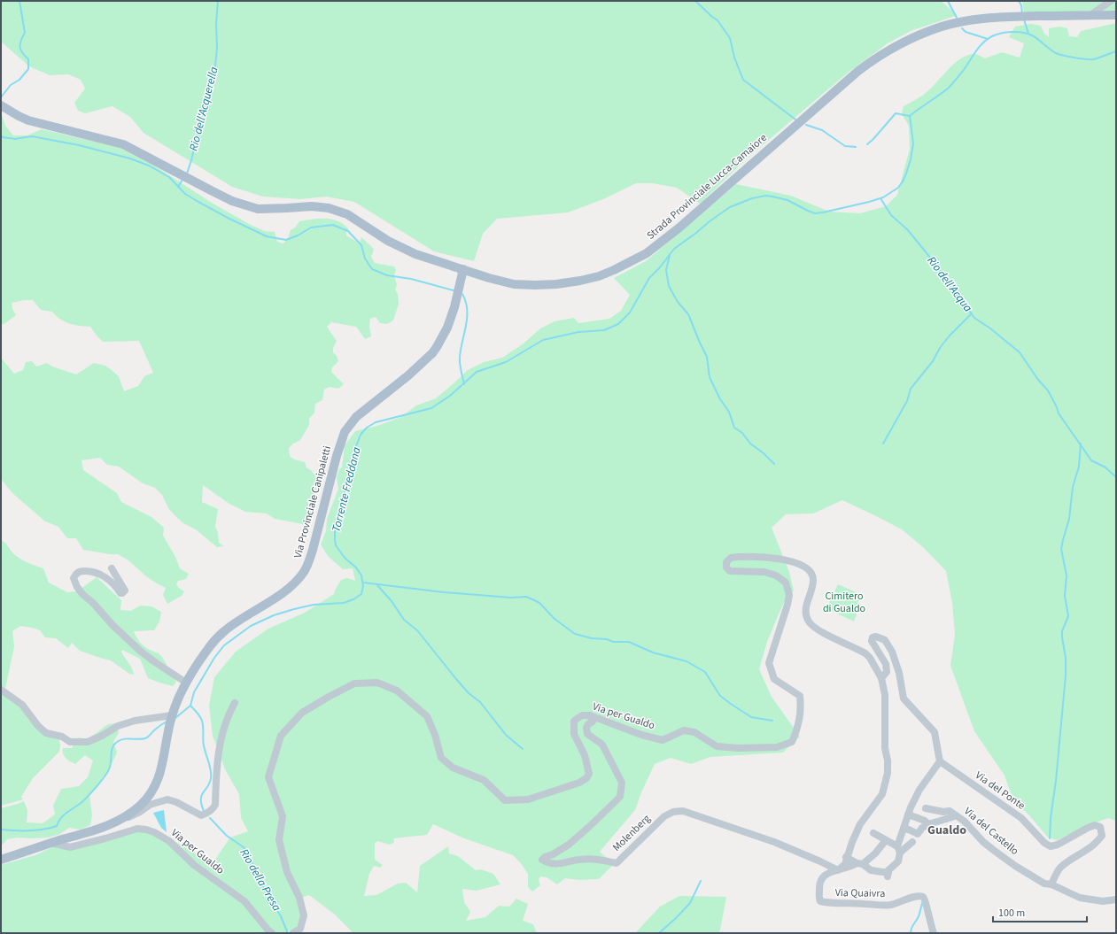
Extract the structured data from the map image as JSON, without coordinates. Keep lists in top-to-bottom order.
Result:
{
  "streets": {
    "main road": ["Strada Provinciale Lucca-Camaiore", "Via Provinciale Canipaletti"],
    "street": [
      "Via per Gualdo",
      "Via del Ponte",
      "Via del Castello",
      "Molenberg",
      "Via Quaivra"
    ]
  },
  "crossings": [
    ["Strada Provinciale Lucca-Camaiore", "Via Provinciale Canipaletti"],
    ["Via Provinciale Canipaletti", "Via per Gualdo"],
    ["Via per Gualdo", "Molenberg"],
    ["Via per Gualdo", "Via Quaivra"],
    ["Via del Ponte", "Via del Castello"],
    ["Molenberg", "Via Quaivra"]
  ],
  "districts": ["Gualdo"],
  "water": [
    "Rio dell'Acquerella",
    "Rio dell'Acqua",
    "Torrente Freddana",
    "Rio della Presa"
  ],
  "parks": ["Cimitero di Gualdo"],
  "scale_bar": "100 m"
}
